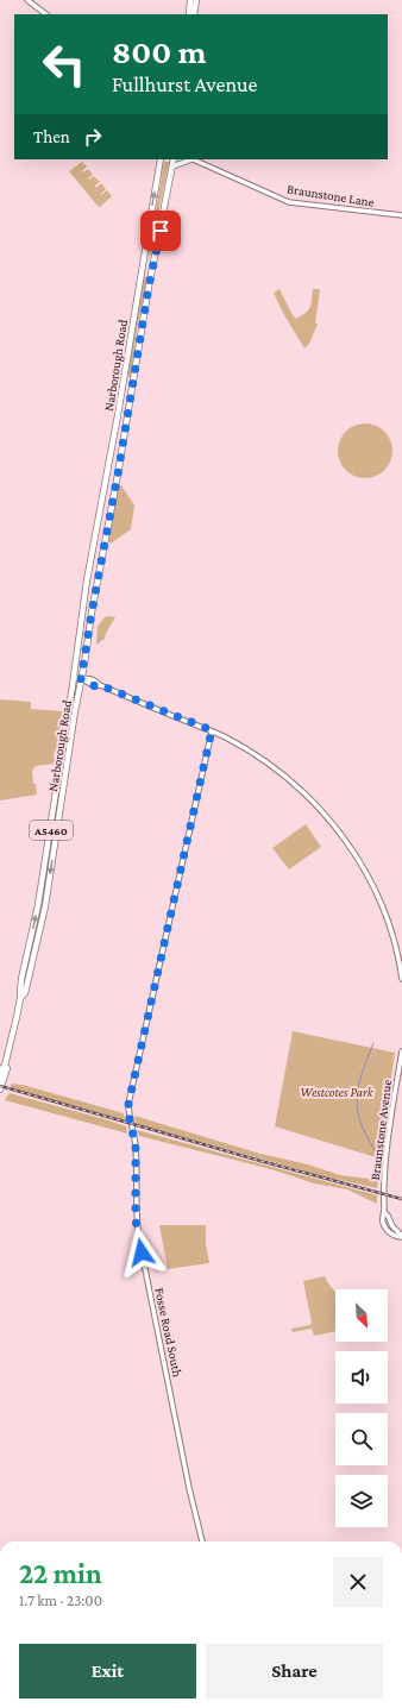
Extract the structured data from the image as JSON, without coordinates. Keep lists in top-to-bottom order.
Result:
{
  "streets": {
    "main road": ["Narborough Road", "A5460"],
    "street": ["Braunstone Lane", "Braunstone Avenue", "Fosse Road South"]
  },
  "parks": ["Westcotes Park"],
  "north": "bottom right",
  "page": {
    "turn": ["800 m", "Fullhurst Avenue"],
    "then": "Then",
    "heading": ["22 min", "1.7 km · 23:00"],
    "buttons": ["Exit", "Share"]
  }
}
